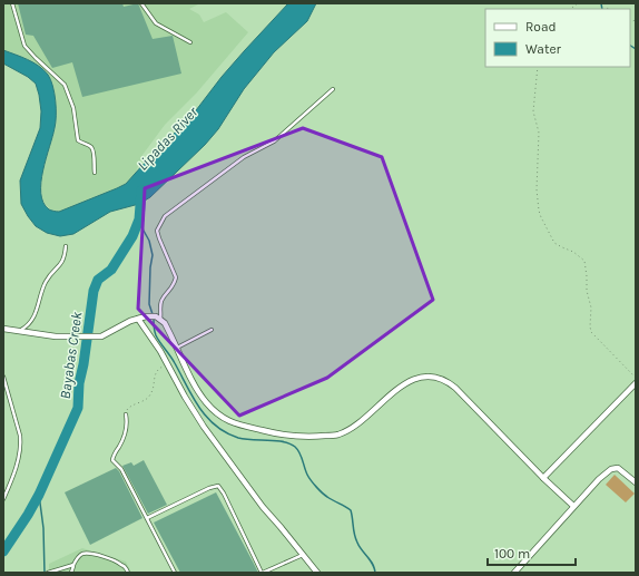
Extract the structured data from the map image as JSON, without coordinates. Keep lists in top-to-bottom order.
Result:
{
  "water": ["Lipadas River", "Bayabas Creek"],
  "legend": ["Road", "Water"],
  "scale_bar": "100 m"
}
